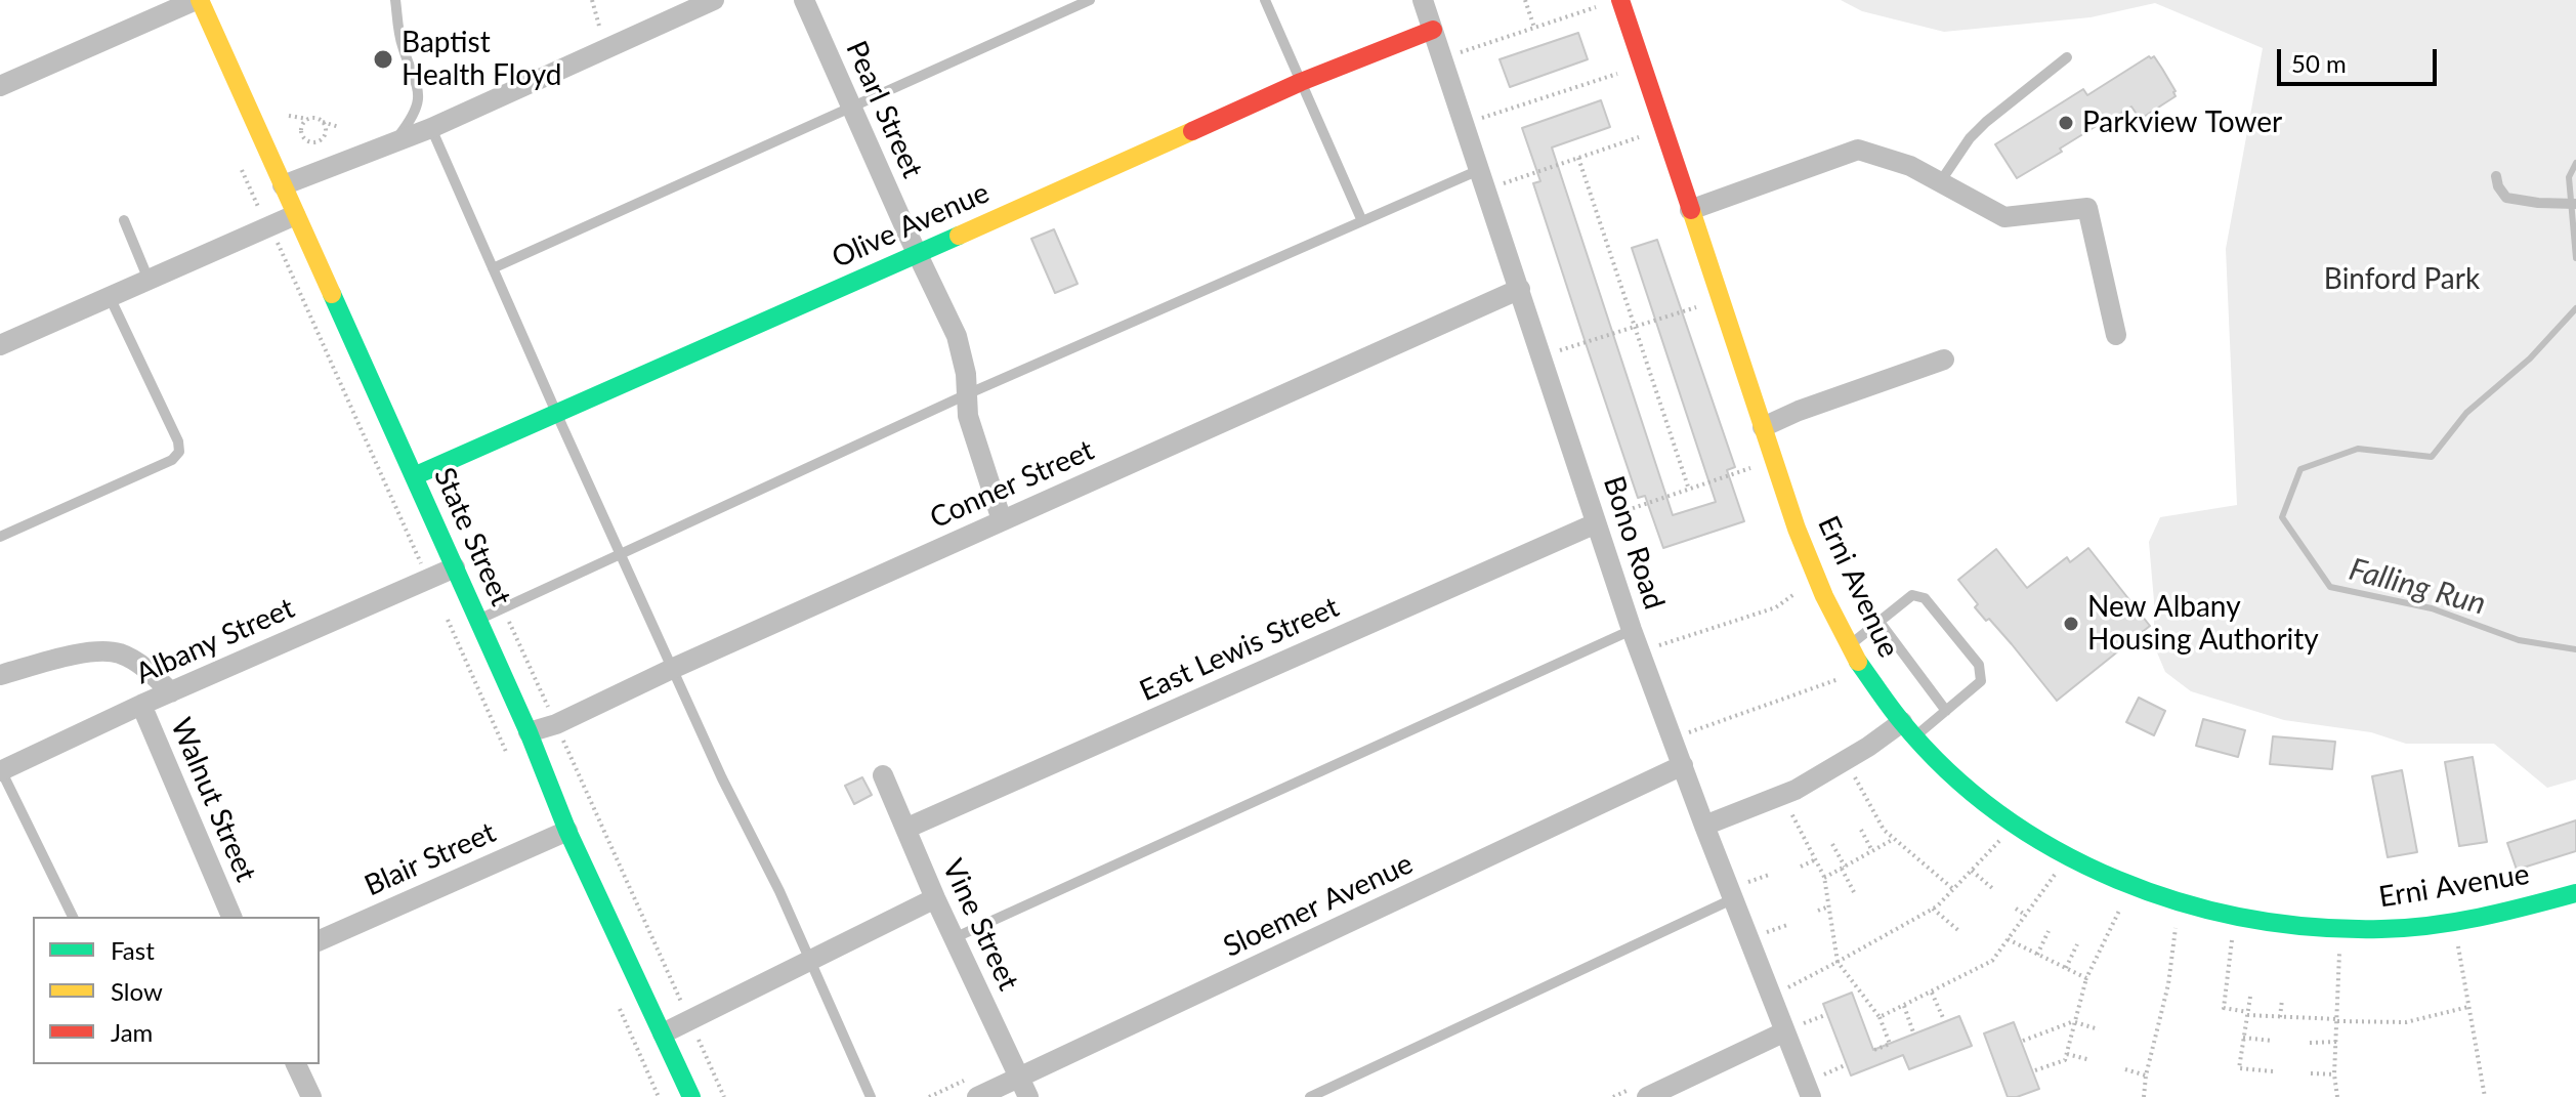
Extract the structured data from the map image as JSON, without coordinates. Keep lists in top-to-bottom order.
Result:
{
  "streets": {
    "street": [
      "Pearl Street",
      "Olive Avenue",
      "Conner Street",
      "State Street",
      "Bono Road",
      "Erni Avenue",
      "Albany Street",
      "East Lewis Street",
      "Walnut Street",
      "Blair Street",
      "Sloemer Avenue",
      "Vine Street"
    ]
  },
  "crossings": [
    ["Pearl Street", "Olive Avenue"],
    ["Pearl Street", "Conner Street"],
    ["Olive Avenue", "State Street"],
    ["Olive Avenue", "Bono Road"],
    ["Conner Street", "State Street"],
    ["Conner Street", "Bono Road"],
    ["State Street", "Albany Street"],
    ["State Street", "Blair Street"],
    ["Bono Road", "East Lewis Street"],
    ["Bono Road", "Sloemer Avenue"],
    ["Albany Street", "Walnut Street"],
    ["East Lewis Street", "Vine Street"],
    ["Sloemer Avenue", "Vine Street"]
  ],
  "water": ["Falling Run"],
  "parks": ["Binford Park"],
  "places": ["Baptist Health Floyd", "Parkview Tower", "New Albany Housing Authority"],
  "legend": ["Fast", "Slow", "Jam"],
  "scale_bar": "50 m"
}
